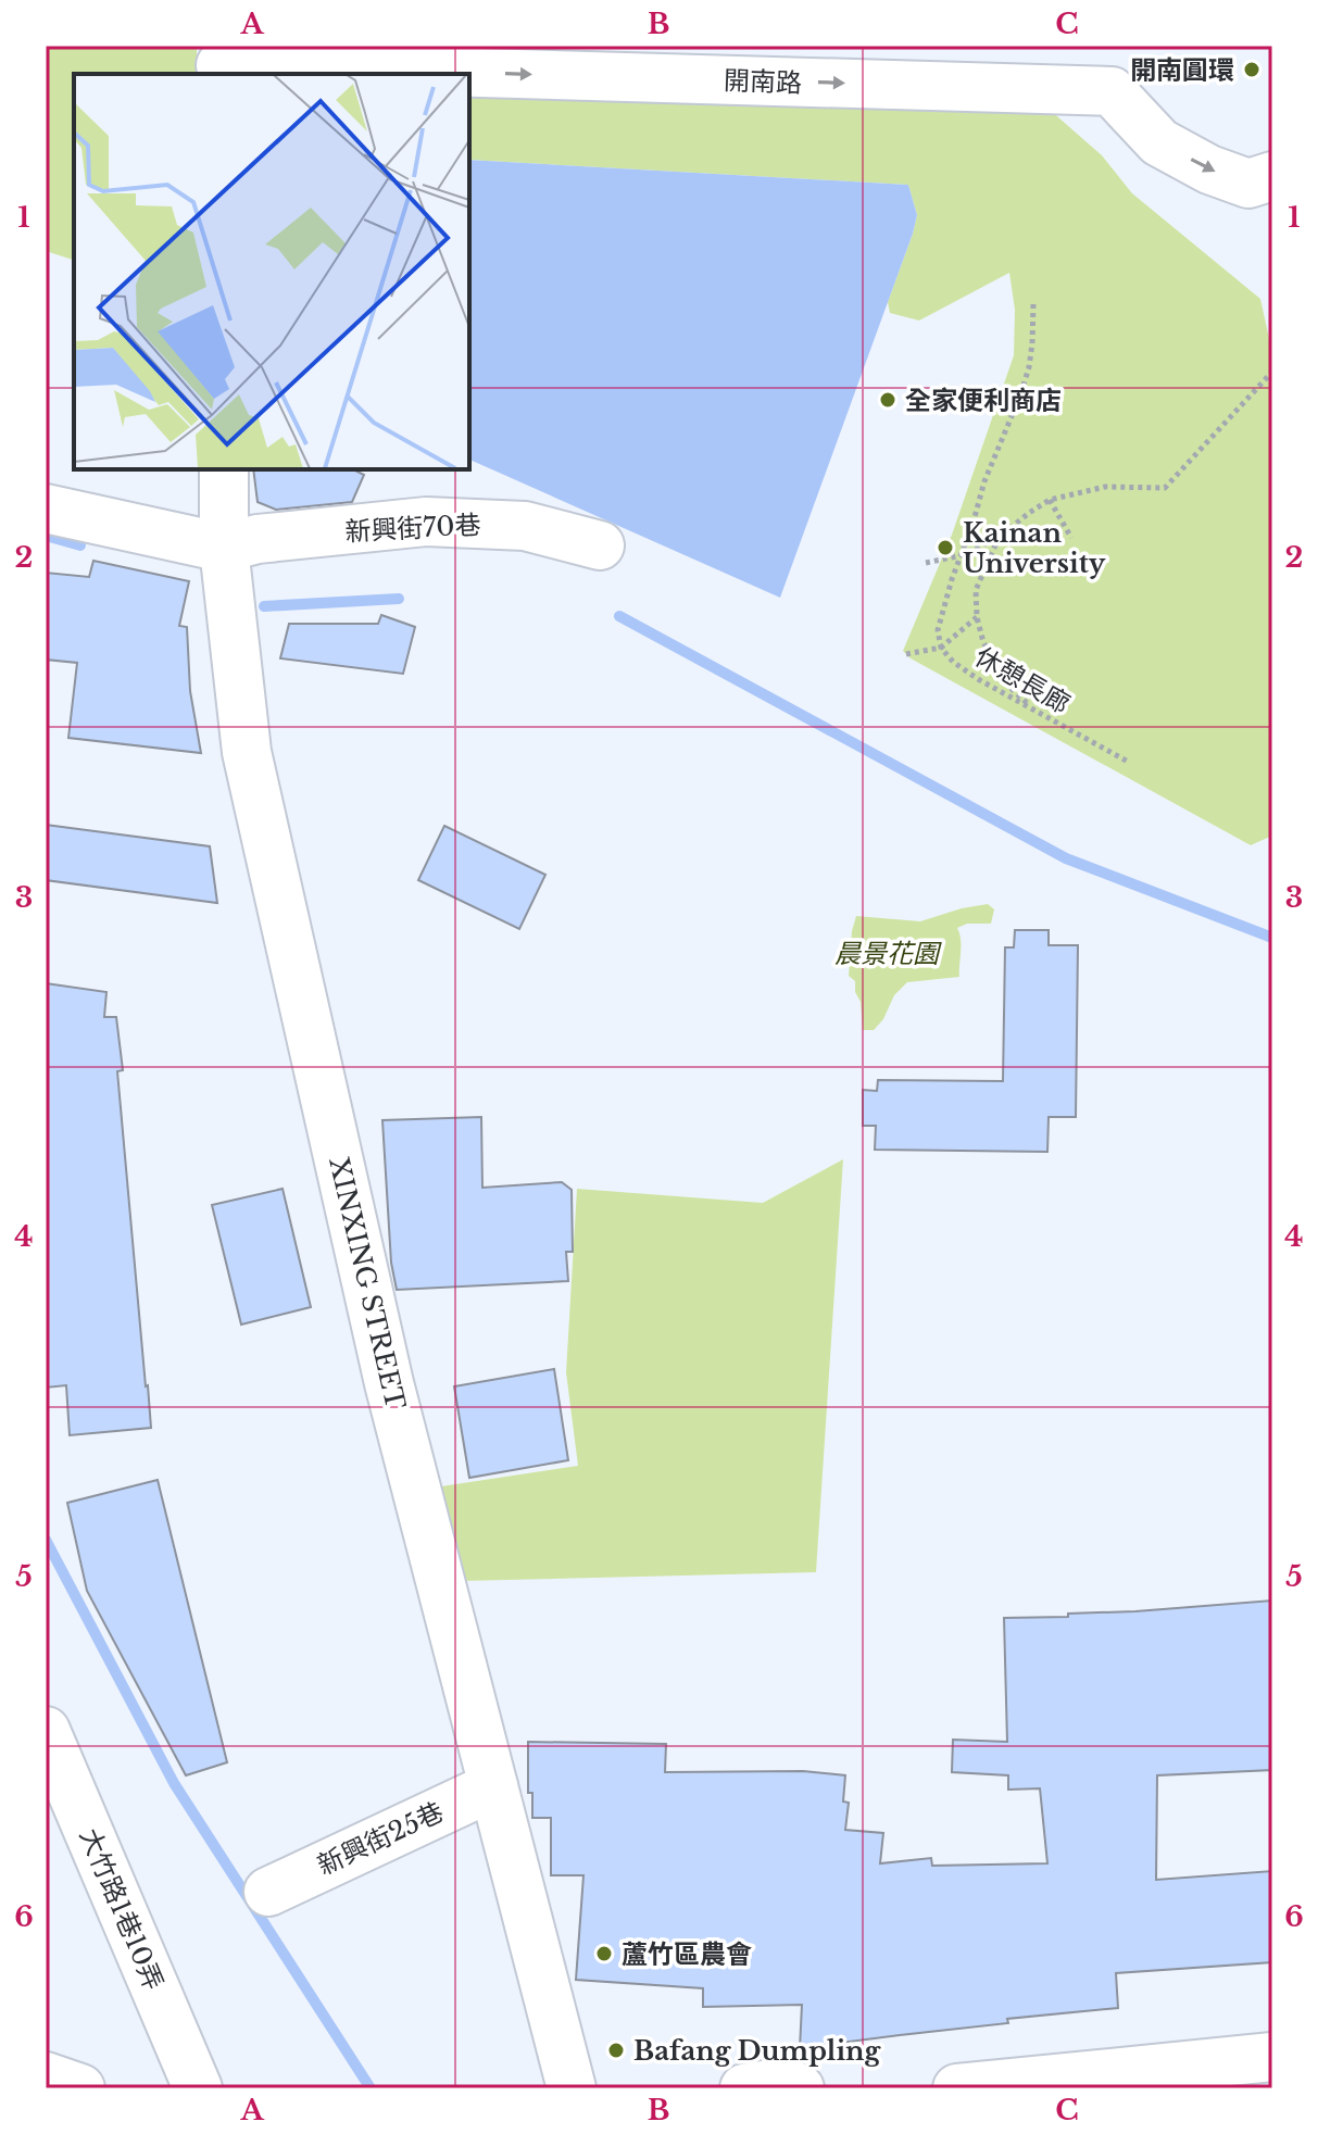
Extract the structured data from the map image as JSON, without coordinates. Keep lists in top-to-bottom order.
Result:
{
  "streets": {
    "street": [
      "開南路",
      "新興街70巷",
      "XINXING STREET",
      "新興街25巷",
      "大竹路1巷10弄"
    ],
    "path": ["休憩長廊"]
  },
  "crossings": [
    ["新興街70巷", "XINXING STREET"],
    ["XINXING STREET", "新興街25巷"]
  ],
  "one_way": ["開南路"],
  "parks": ["晨景花園"],
  "places": [
    "開南圓環",
    "全家便利商店",
    "Kainan University",
    "蘆竹區農會",
    "Bafang Dumpling"
  ],
  "grid": {
    "columns": ["A", "B", "C"],
    "rows": [
      "1",
      "2",
      "3",
      "4",
      "5",
      "6"
    ]
  }
}
